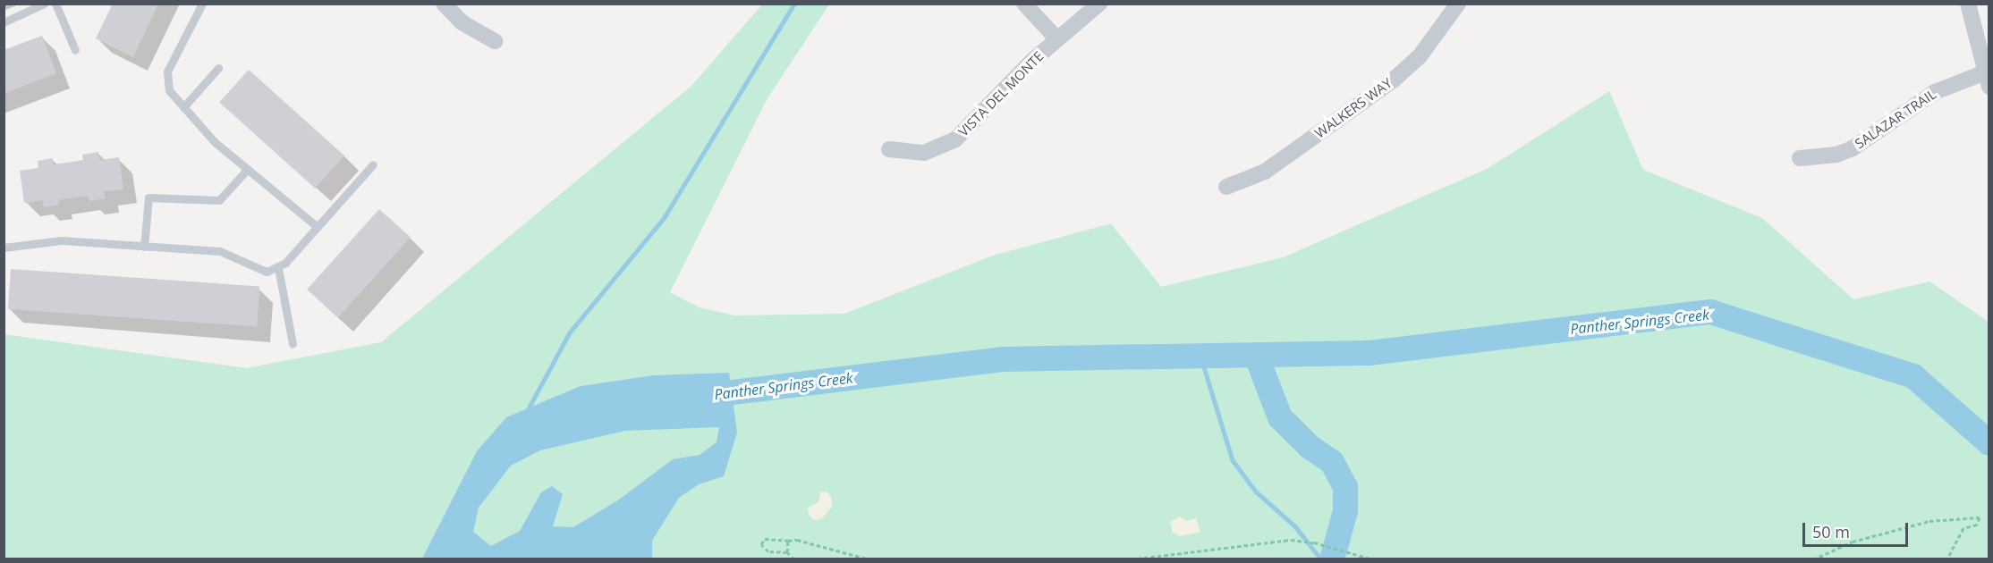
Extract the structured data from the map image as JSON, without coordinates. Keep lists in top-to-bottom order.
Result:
{
  "streets": {
    "street": ["VISTA DEL MONTE", "WALKERS WAY", "SALAZAR TRAIL"]
  },
  "water": ["Panther Springs Creek"],
  "scale_bar": "50 m"
}
